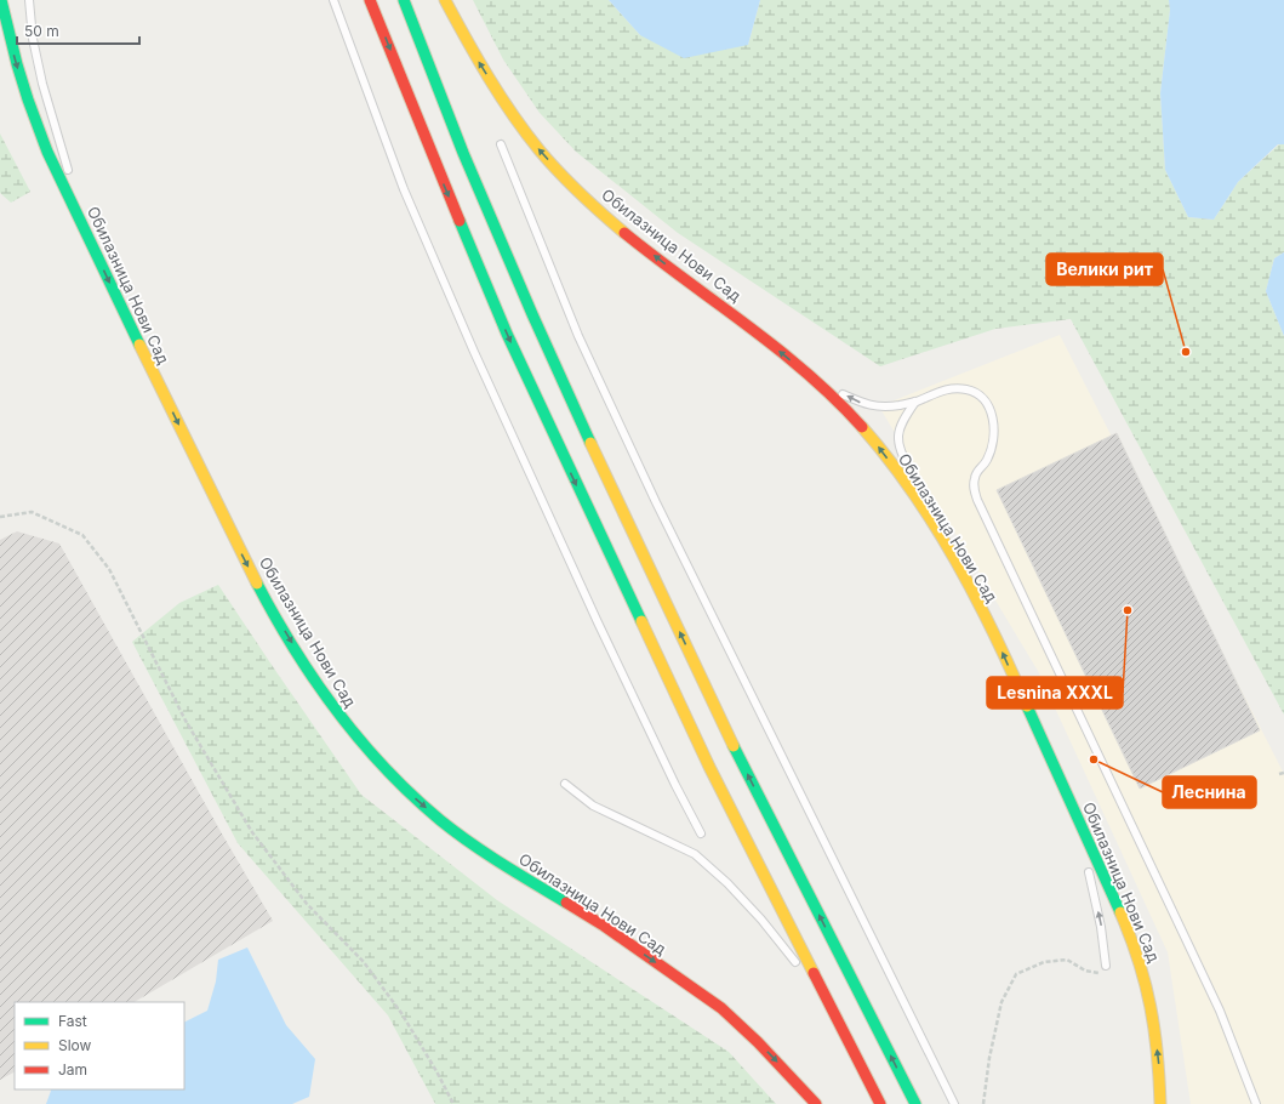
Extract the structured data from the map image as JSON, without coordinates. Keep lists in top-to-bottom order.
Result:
{
  "streets": {
    "main road": ["Обилазница Нови Сад"]
  },
  "places": ["Велики рит", "Lesnina XXXL", "Леснина"],
  "legend": ["Fast", "Slow", "Jam"],
  "scale_bar": "50 m"
}
